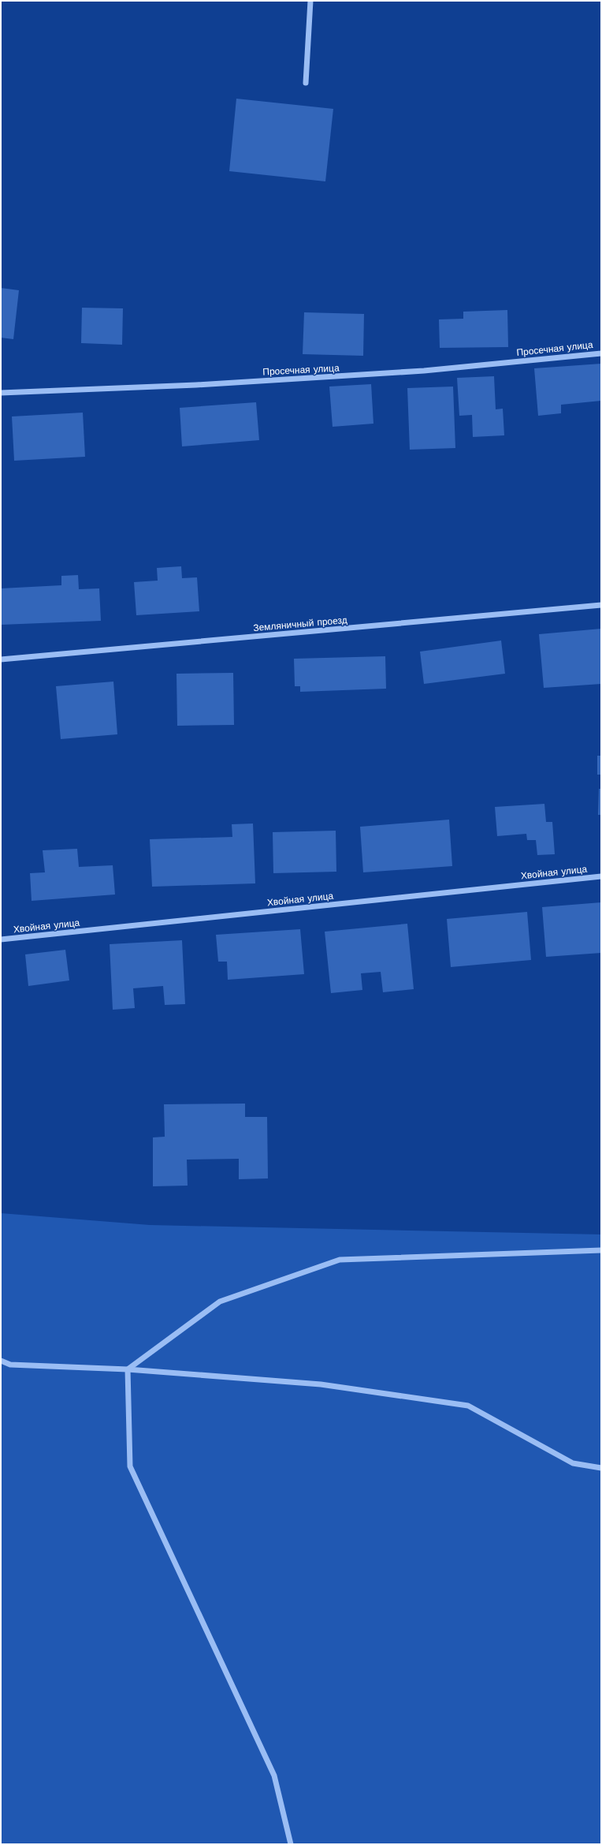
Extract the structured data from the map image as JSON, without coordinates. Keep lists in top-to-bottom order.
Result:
{
  "streets": {
    "street": ["Просечная улица", "Земляничный проезд", "Хвойная улица"]
  }
}
